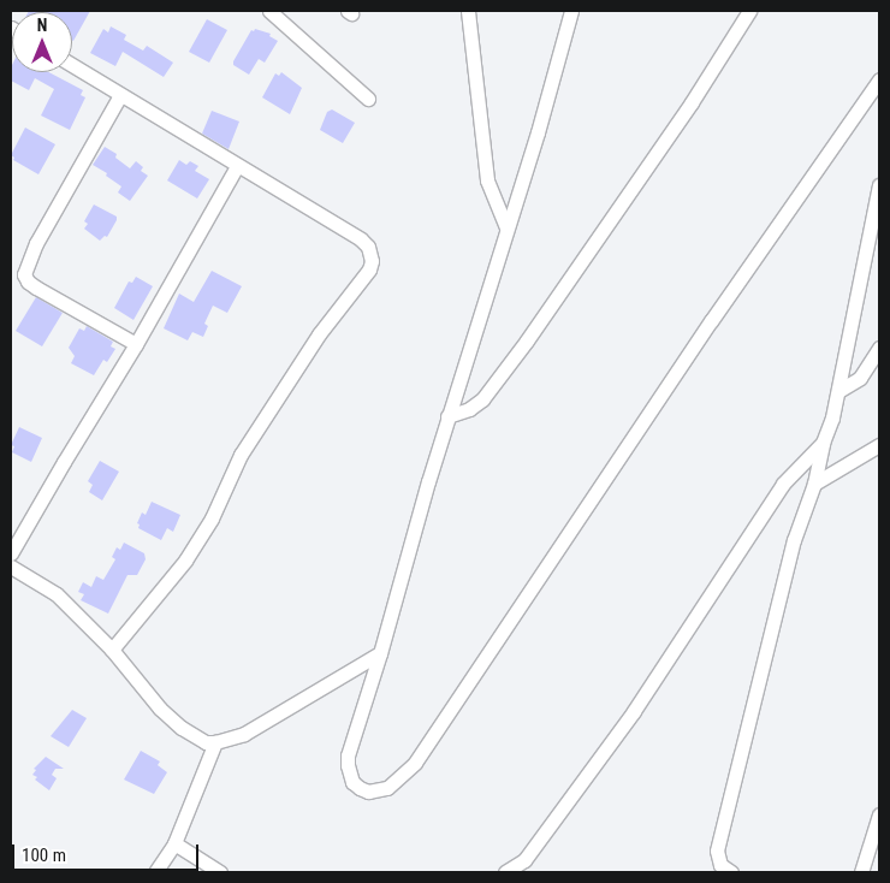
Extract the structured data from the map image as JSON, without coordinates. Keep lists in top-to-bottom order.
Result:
{
  "scale_bar": "100 m",
  "north": "top"
}
